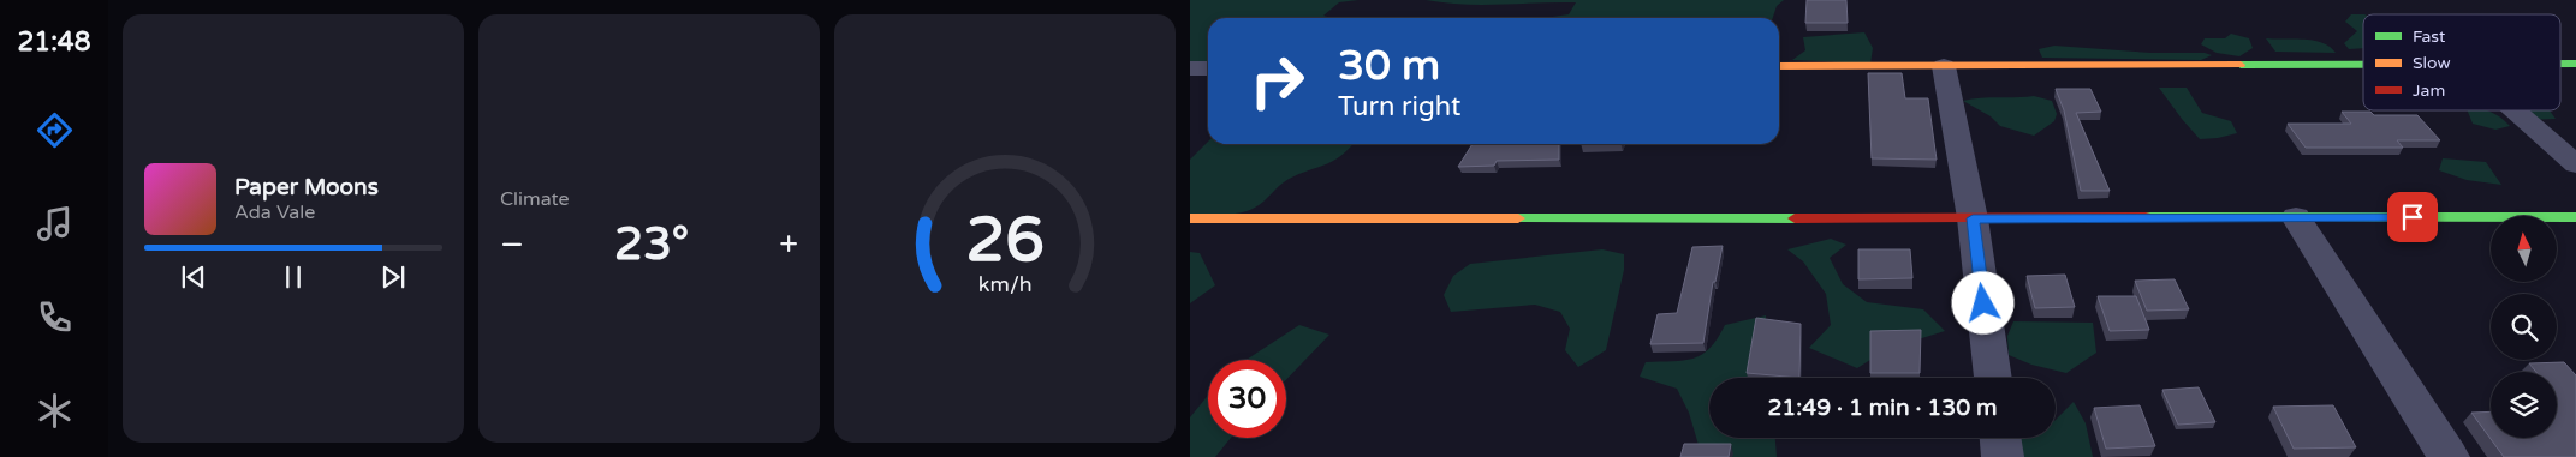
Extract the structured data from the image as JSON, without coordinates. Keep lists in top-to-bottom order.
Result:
{
  "legend": ["Fast", "Slow", "Jam"],
  "north": "top",
  "page": {
    "tabs": "21:48",
    "tile": "Climate",
    "turn": ["30 m", "Turn right"],
    "song": ["Paper Moons", "Ada Vale"],
    "heat": ["−", "23°", "+"],
    "limit": "30",
    "trip": "21:49 · 1 min · 130 m",
    "gauge": ["26", "km/h"]
  }
}
